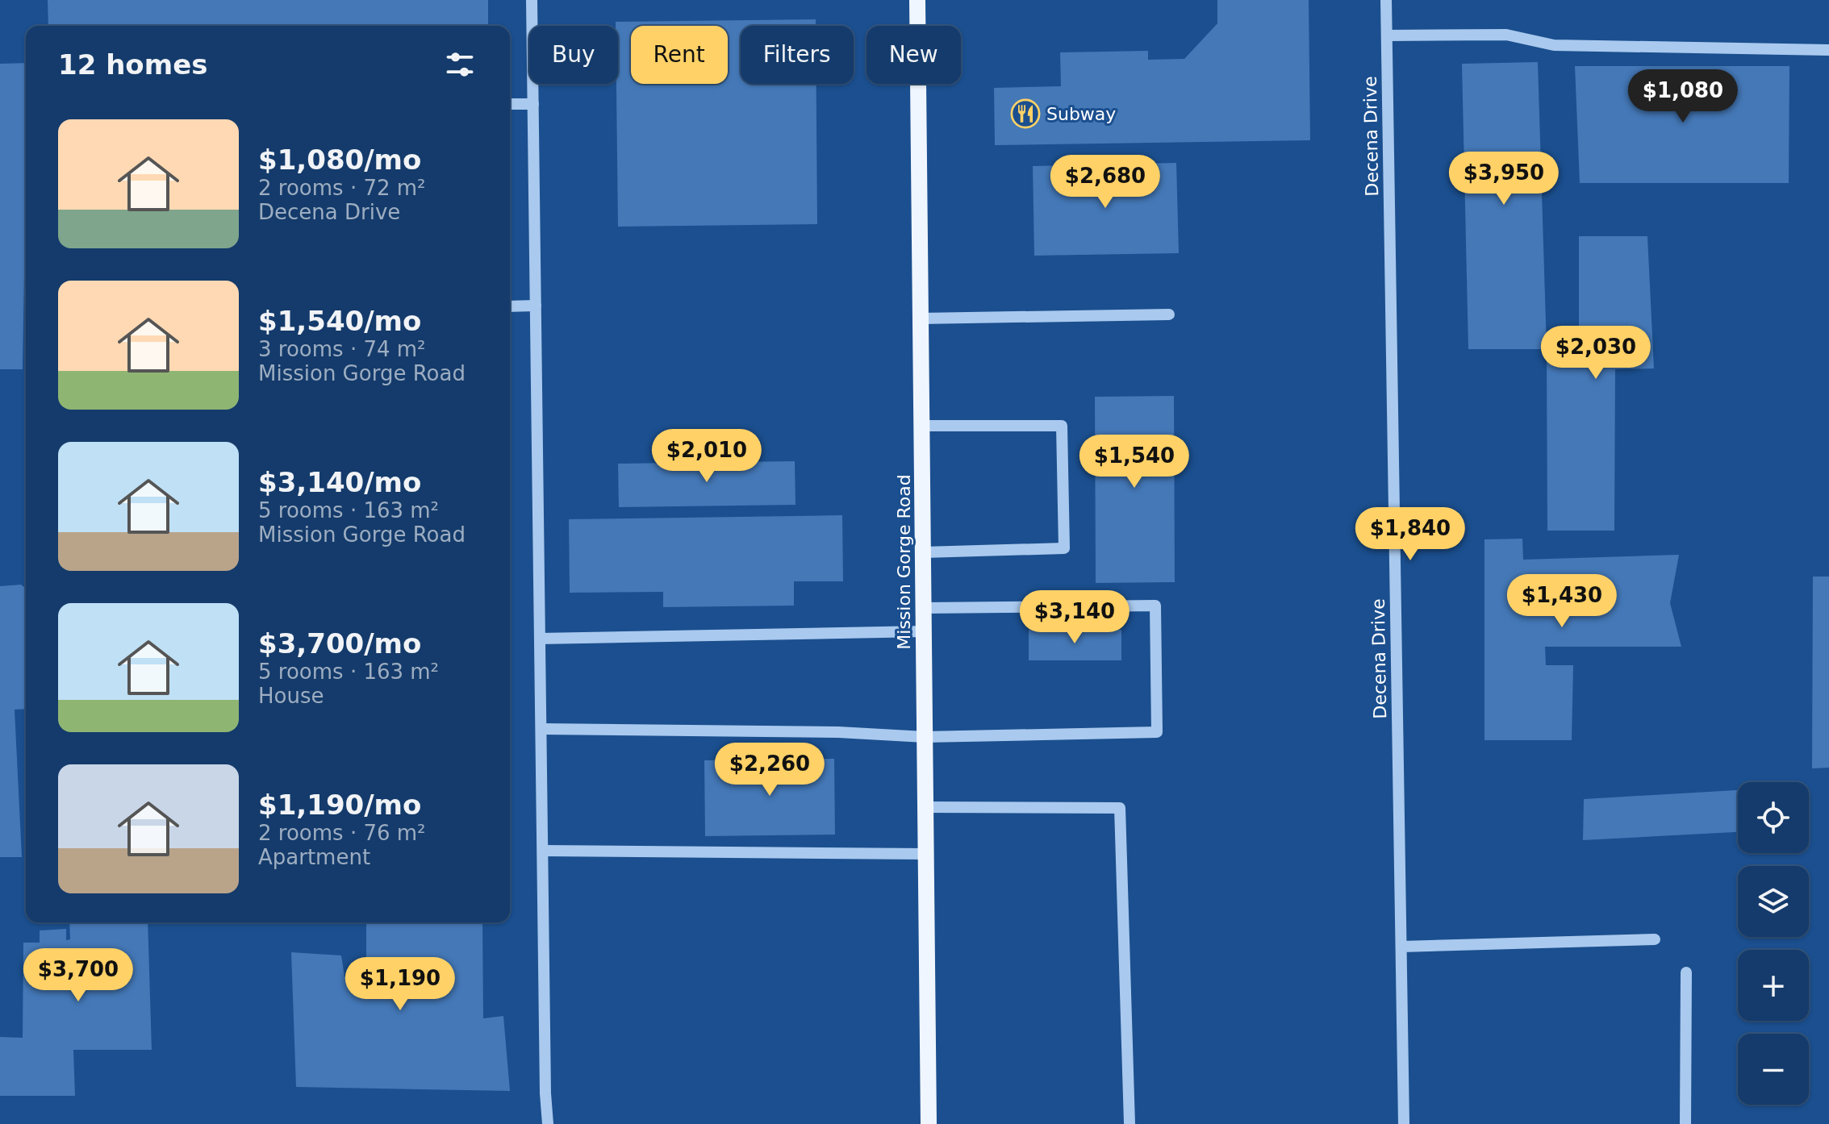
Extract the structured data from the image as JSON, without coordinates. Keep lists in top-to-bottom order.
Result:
{
  "streets": {
    "main road": ["Mission Gorge Road"],
    "street": ["Decena Drive"]
  },
  "places": {
    "restaurant": ["Subway"]
  },
  "page": {
    "chip": [
      "Buy",
      "Rent",
      "Filters",
      "New"
    ],
    "heading": "12 homes",
    "price": [
      "$1,080",
      "$3,950",
      "$2,680",
      "$2,030",
      "$2,010",
      "$1,540",
      "$1,840",
      "$1,430",
      "$3,140",
      "$2,260",
      "$3,700",
      "$1,190"
    ],
    "list": [
      {
        "name": "$1,080/mo",
        "note": "2 rooms · 72 m² · Decena Drive"
      },
      {
        "name": "$1,540/mo",
        "note": "3 rooms · 74 m² · Mission Gorge Road"
      },
      {
        "name": "$3,140/mo",
        "note": "5 rooms · 163 m² · Mission Gorge Road"
      },
      {
        "name": "$3,700/mo",
        "note": "5 rooms · 163 m² · House"
      },
      {
        "name": "$1,190/mo",
        "note": "2 rooms · 76 m² · Apartment"
      }
    ],
    "map_buttons": ["+", "−"]
  }
}
